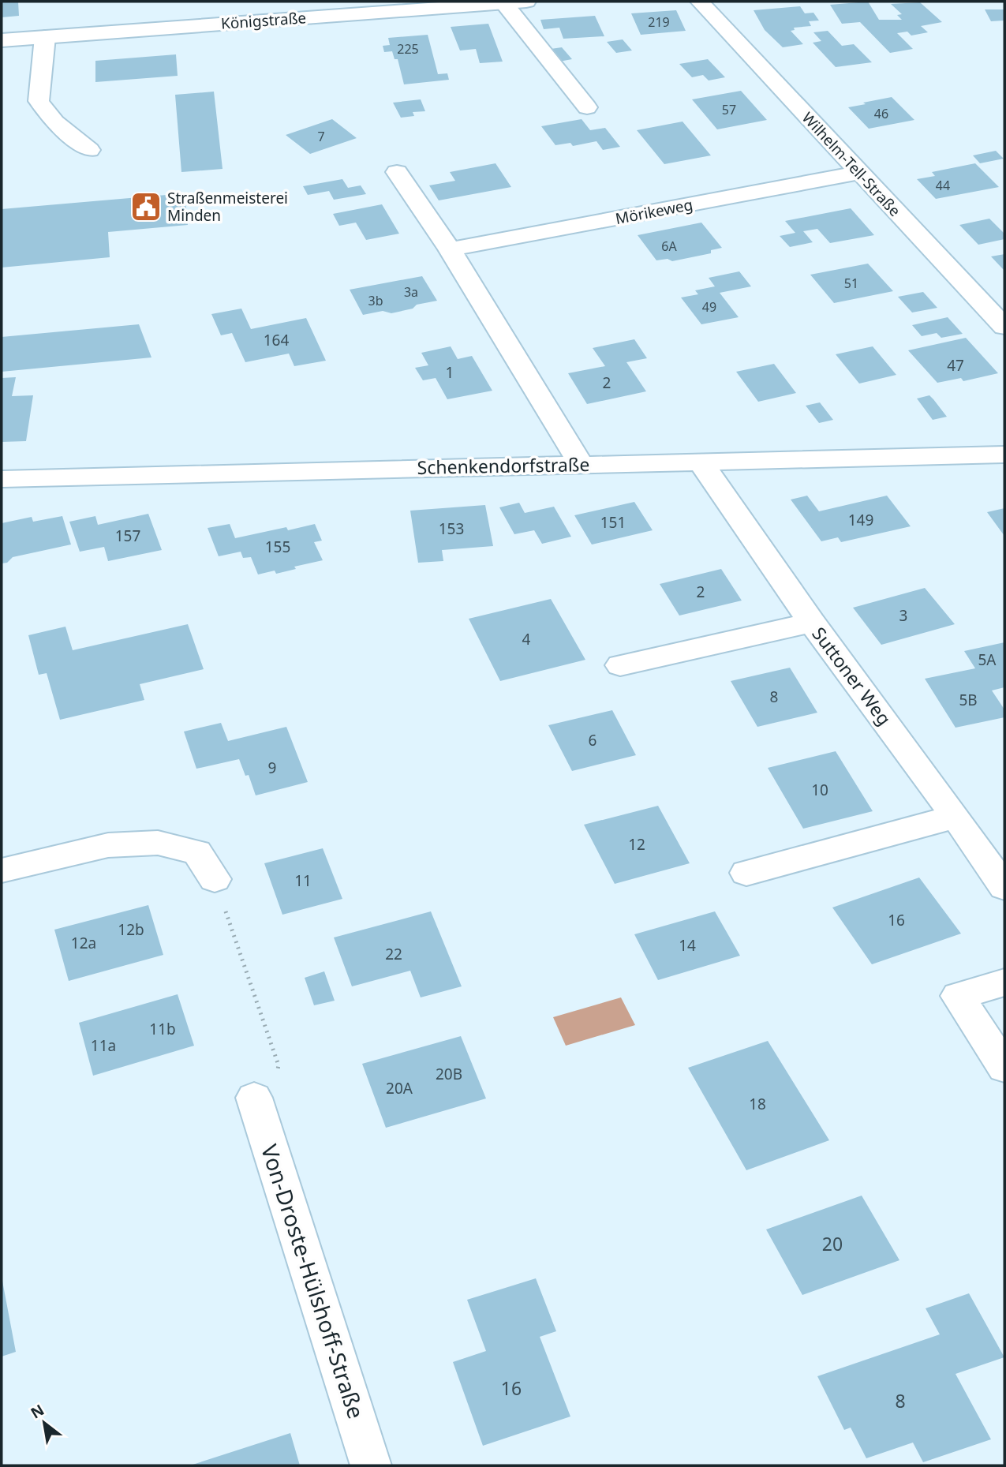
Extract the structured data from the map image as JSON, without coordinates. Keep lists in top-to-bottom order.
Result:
{
  "streets": {
    "street": [
      "Königstraße",
      "Wilhelm-Tell-Straße",
      "Mörikeweg",
      "Schenkendorfstraße",
      "Suttoner Weg",
      "Von-Droste-Hülshoff-Straße"
    ]
  },
  "crossings": [
    ["Wilhelm-Tell-Straße", "Mörikeweg"],
    ["Schenkendorfstraße", "Suttoner Weg"]
  ],
  "places": {
    "public building": ["Straßenmeisterei Minden"]
  },
  "house_numbers": [
    "219",
    "225",
    "57",
    "46",
    "7",
    "44",
    "6A",
    "51",
    "3a",
    "3b",
    "49",
    "164",
    "47",
    "1",
    "2",
    "149",
    "151",
    "153",
    "157",
    "155",
    "2",
    "3",
    "4",
    "5A",
    "8",
    "5B",
    "6",
    "9",
    "10",
    "12",
    "11",
    "16",
    "12b",
    "12a",
    "14",
    "22",
    "11b",
    "11a",
    "20B",
    "20A",
    "18",
    "20",
    "16",
    "8"
  ],
  "north": "top left"
}
